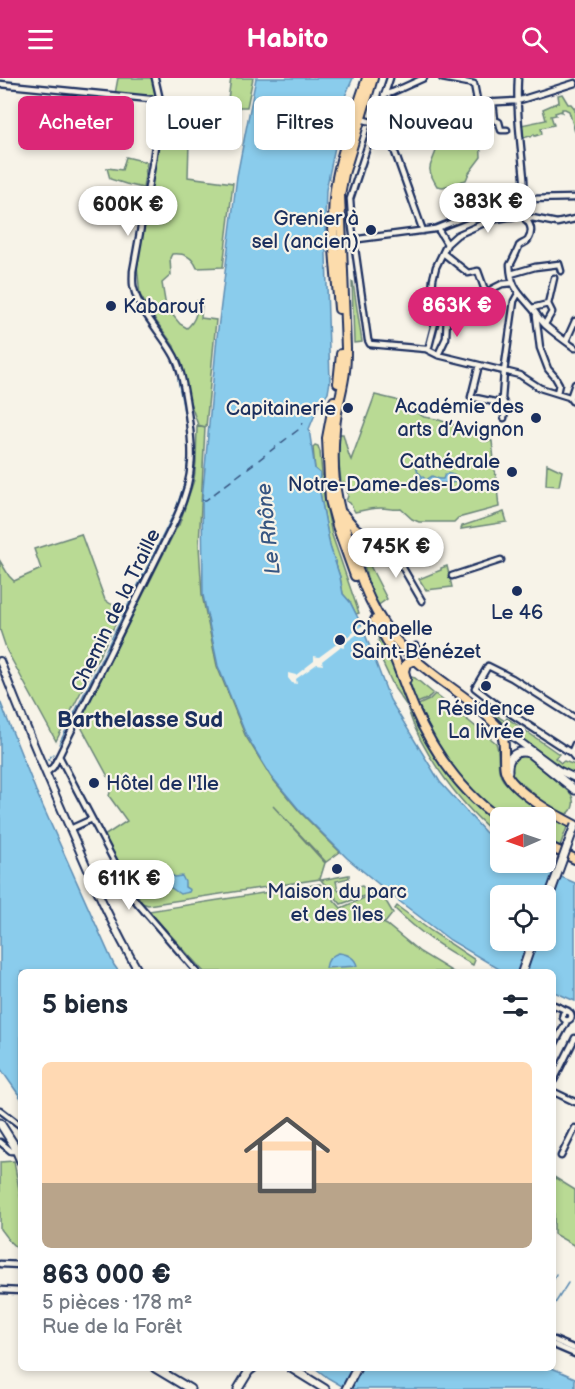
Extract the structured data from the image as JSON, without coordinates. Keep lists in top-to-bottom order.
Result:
{
  "streets": {
    "street": ["Chemin de la Traille"]
  },
  "districts": ["Barthelasse Sud"],
  "water": ["Le Rhône"],
  "places": [
    "Grenier à sel (ancien)",
    "Kabarouf",
    "Capitainerie",
    "Académie des arts d’Avignon",
    "Cathédrale Notre-Dame-des-Doms",
    "Le 46",
    "Chapelle Saint-Bénézet",
    "Résidence La livrée",
    "Hôtel de l'Ile",
    "Maison du parc et des îles"
  ],
  "north": "left",
  "page": {
    "header": "Habito",
    "chip": [
      "Acheter",
      "Louer",
      "Filtres",
      "Nouveau"
    ],
    "price": [
      "383K €",
      "600K €",
      "863K €",
      "745K €",
      "611K €"
    ],
    "heading": "5 biens",
    "list": [
      {
        "name": "863 000 €",
        "note": "5 pièces · 178 m² · Rue de la Forêt"
      }
    ]
  }
}
